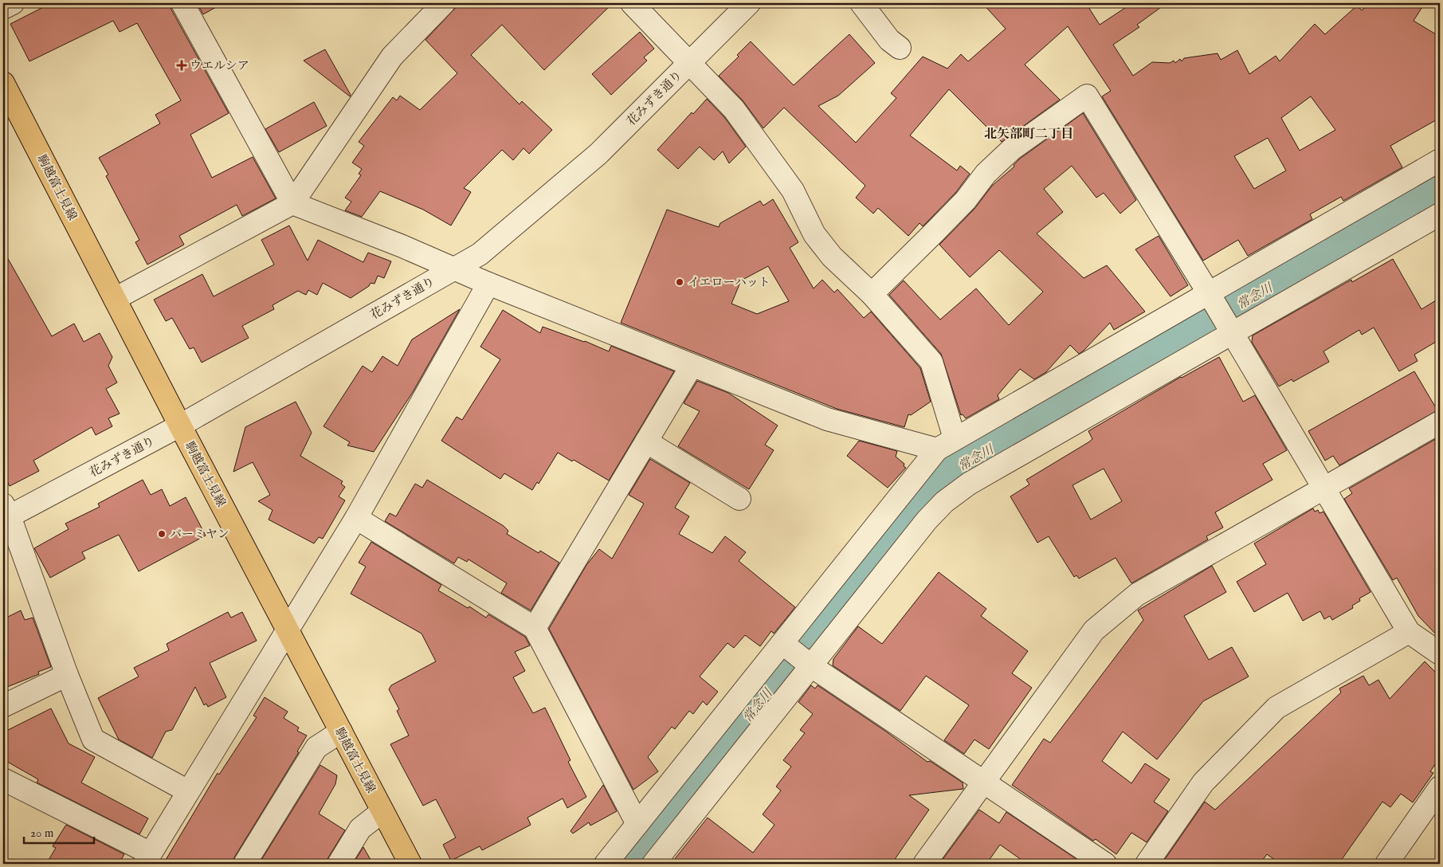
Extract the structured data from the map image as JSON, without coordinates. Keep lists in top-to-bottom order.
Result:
{
  "streets": {
    "main road": ["駒越富士見線"],
    "street": ["花みずき通り"]
  },
  "crossings": [
    ["花みずき通り", "駒越富士見線"]
  ],
  "districts": ["北矢部町二丁目"],
  "water": ["常念川"],
  "places": {
    "health": ["ウエルシア"],
    "other": ["イエローハット", "バーミヤン"]
  },
  "scale_bar": "20 m"
}
